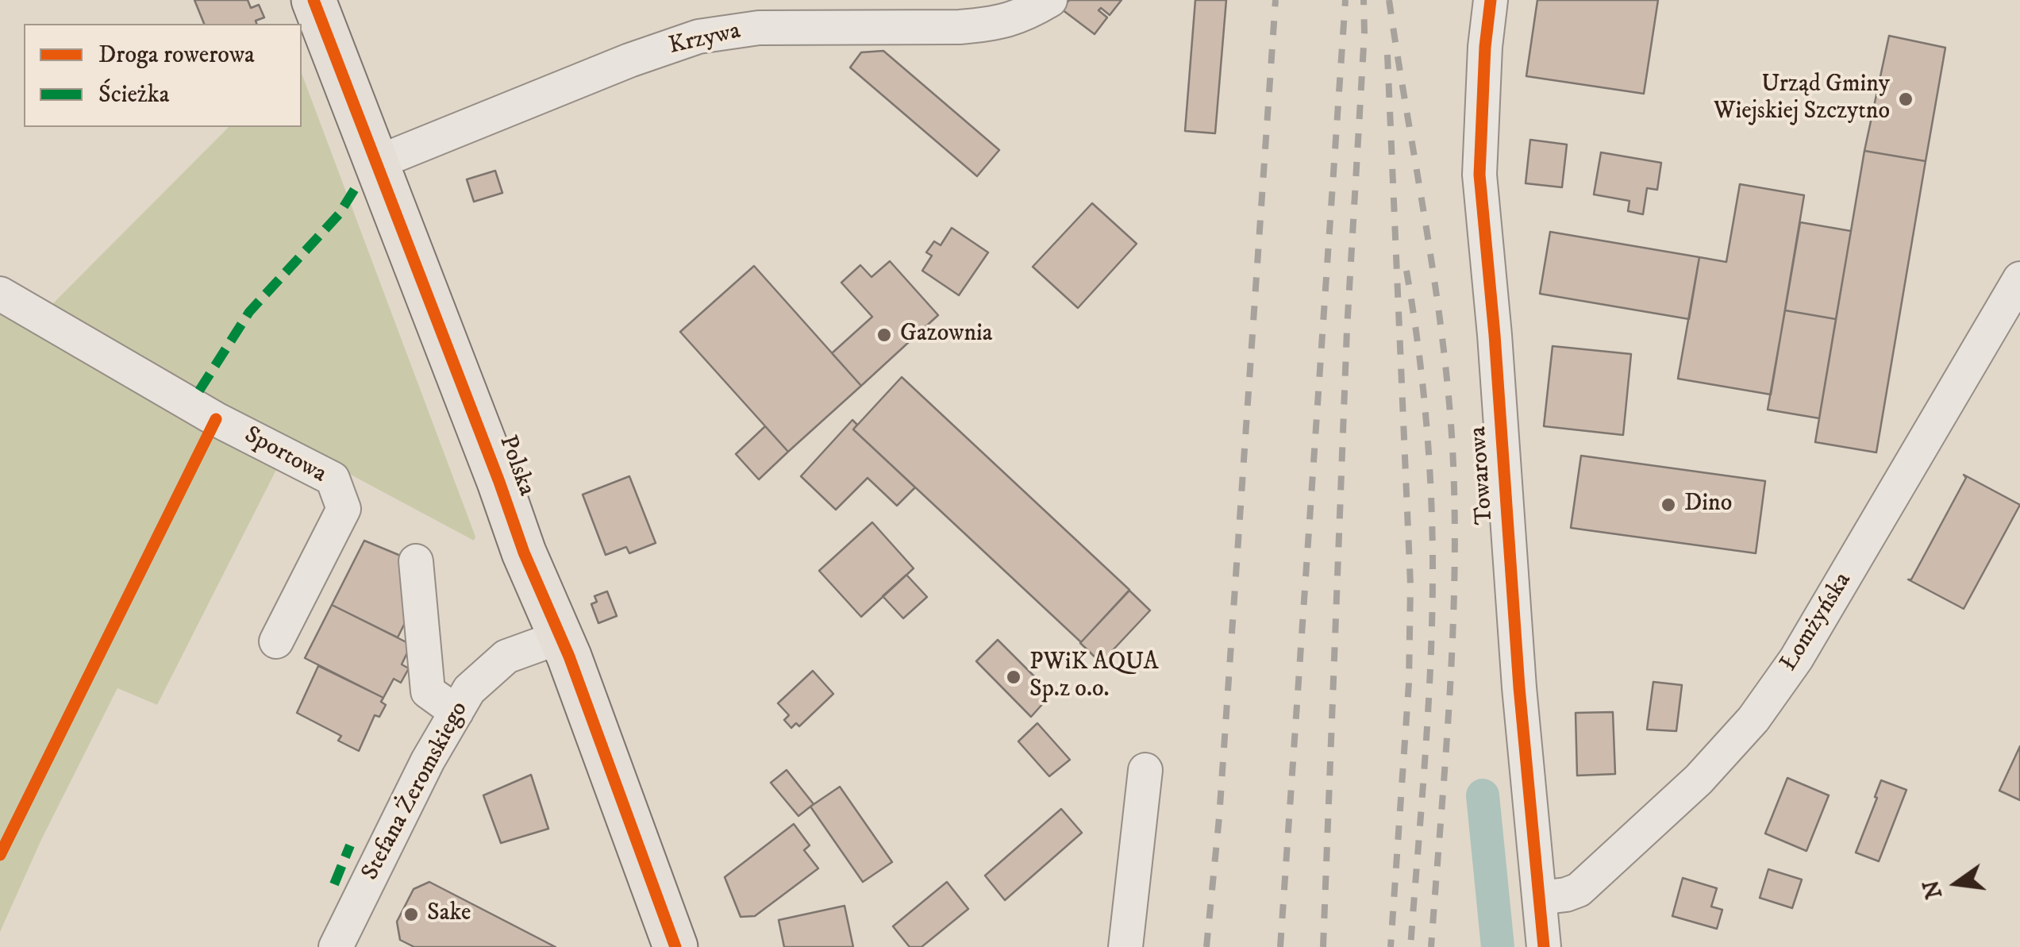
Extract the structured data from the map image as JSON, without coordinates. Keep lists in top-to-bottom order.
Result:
{
  "streets": {
    "main road": ["Polska"],
    "street": [
      "Krzywa",
      "Sportowa",
      "Towarowa",
      "Łomżyńska",
      "Stefana Żeromskiego"
    ]
  },
  "crossings": [
    ["Krzywa", "Polska"],
    ["Polska", "Stefana Żeromskiego"],
    ["Towarowa", "Łomżyńska"]
  ],
  "places": [
    "Urząd Gminy Wiejskiej Szczytno",
    "Gazownia",
    "Dino",
    "PWiK AQUA Sp.z o.o.",
    "Sake"
  ],
  "legend": ["Droga rowerowa", "Ścieżka"],
  "north": "left"
}
